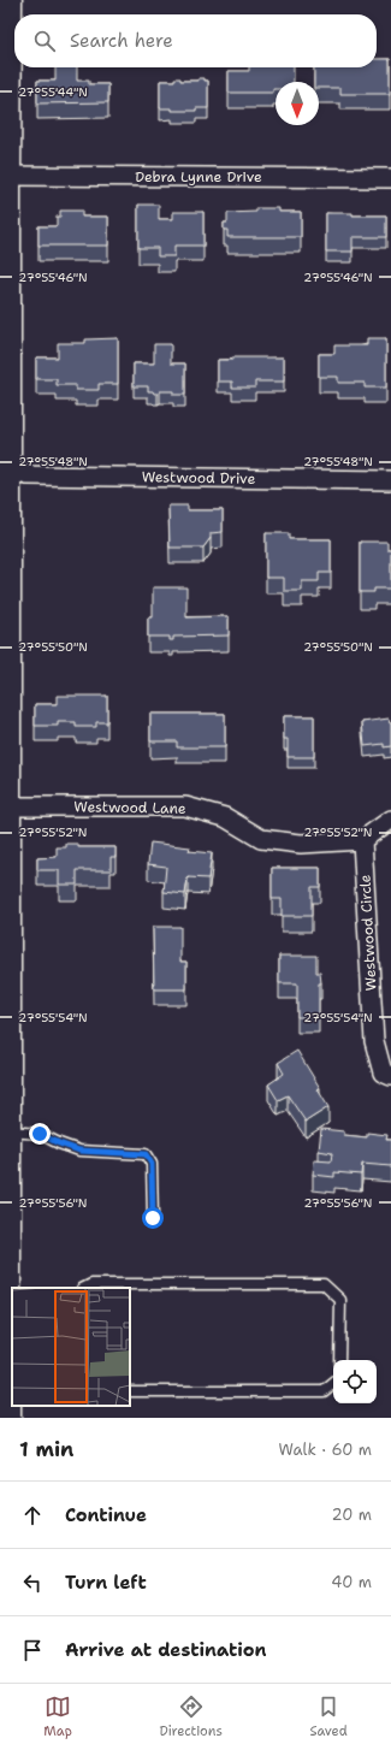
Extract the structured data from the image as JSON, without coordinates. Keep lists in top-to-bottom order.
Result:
{
  "streets": {
    "street": [
      "Debra Lynne Drive",
      "Westwood Drive",
      "Westwood Lane",
      "Westwood Circle"
    ]
  },
  "crossings": [
    ["Westwood Lane", "Westwood Circle"]
  ],
  "north": "bottom",
  "page": {
    "search": "Search here",
    "heading": ["1 min", "Walk · 60 m"],
    "list": [
      ["Continue", "20 m"],
      ["Turn left", "40 m"],
      "Arrive at destination"
    ],
    "nav": ["Map", "Directions", "Saved"]
  },
  "coordinates": [
    "27°55'44\"N",
    "27°55'46\"N",
    "27°55'48\"N",
    "27°55'50\"N",
    "27°55'52\"N",
    "27°55'54\"N",
    "27°55'56\"N"
  ]
}
